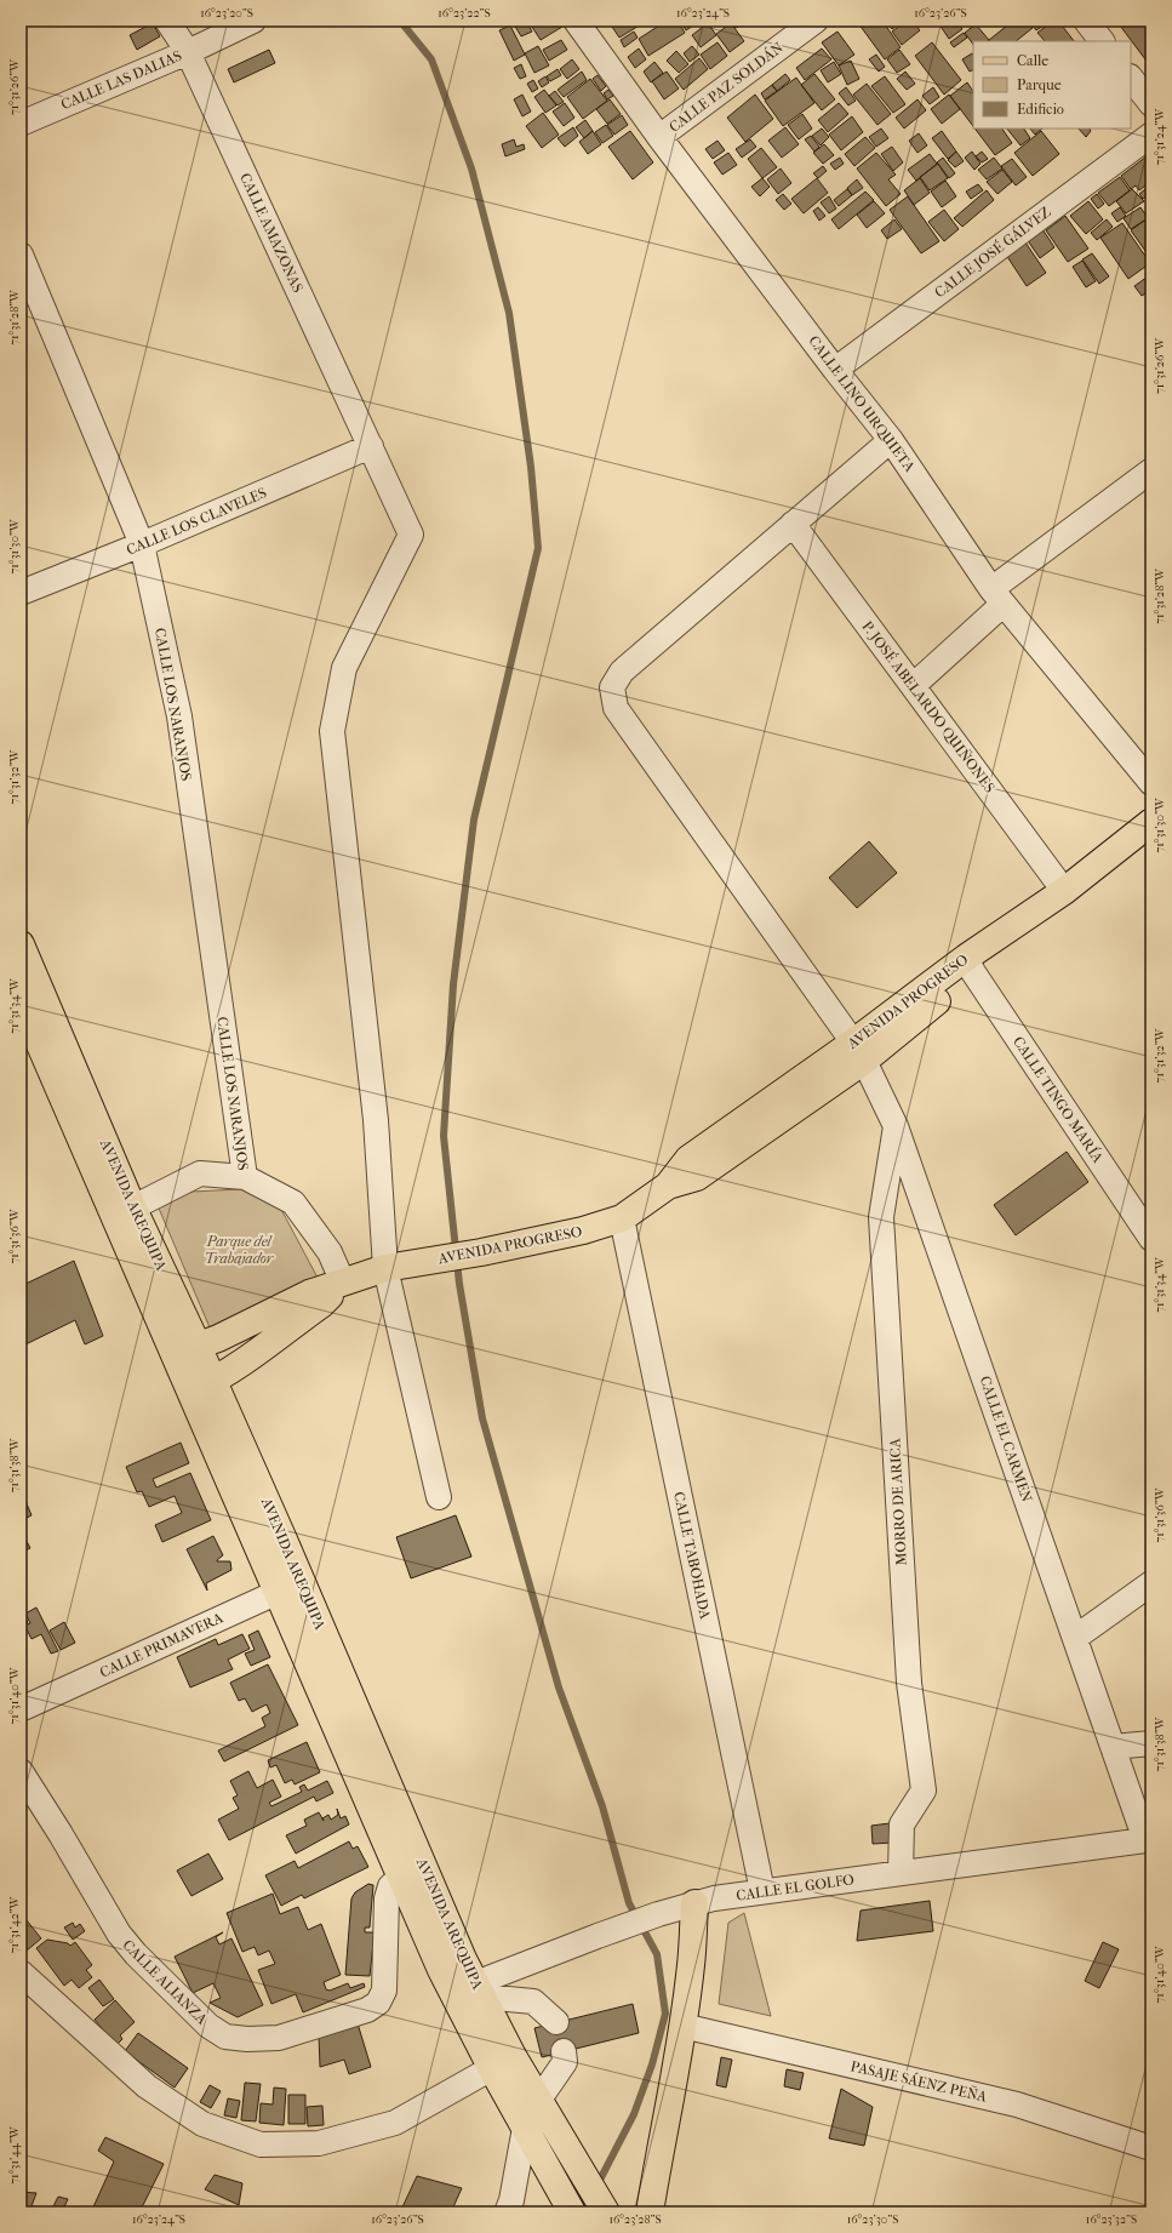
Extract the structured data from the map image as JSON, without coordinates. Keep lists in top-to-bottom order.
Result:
{
  "streets": {
    "main road": ["AVENIDA PROGRESO", "AVENIDA AREQUIPA"],
    "street": [
      "CALLE LAS DALIAS",
      "CALLE PAZ SOLDÁN",
      "CALLE AMAZONAS",
      "CALLE JOSÉ GÁLVEZ",
      "CALLE LINO URQUIETA",
      "CALLE LOS CLAVELES",
      "CALLE LOS NARANJOS",
      "P. JOSÉ ABELARDO QUIÑONES",
      "CALLE TINGO MARÍA",
      "CALLE EL CARMEN",
      "MORRO DE ARICA",
      "CALLE TABOHADA",
      "CALLE PRIMAVERA",
      "CALLE EL GOLFO",
      "CALLE ALIANZA",
      "PASAJE SÁENZ PEÑA"
    ]
  },
  "crossings": [
    ["CALLE LAS DALIAS", "CALLE AMAZONAS"],
    ["CALLE PAZ SOLDÁN", "CALLE LINO URQUIETA"],
    ["CALLE AMAZONAS", "CALLE LOS CLAVELES"],
    ["CALLE AMAZONAS", "AVENIDA PROGRESO"],
    ["CALLE JOSÉ GÁLVEZ", "CALLE LINO URQUIETA"],
    ["CALLE LINO URQUIETA", "CALLE EL CARMEN"],
    ["CALLE LOS CLAVELES", "CALLE LOS NARANJOS"],
    ["P. JOSÉ ABELARDO QUIÑONES", "AVENIDA PROGRESO"],
    ["P. JOSÉ ABELARDO QUIÑONES", "CALLE EL CARMEN"],
    ["AVENIDA PROGRESO", "CALLE TINGO MARÍA"],
    ["AVENIDA PROGRESO", "AVENIDA AREQUIPA"],
    ["AVENIDA PROGRESO", "CALLE EL CARMEN"],
    ["AVENIDA PROGRESO", "CALLE TABOHADA"],
    ["AVENIDA AREQUIPA", "CALLE PRIMAVERA"],
    ["AVENIDA AREQUIPA", "CALLE EL GOLFO"],
    ["AVENIDA AREQUIPA", "CALLE ALIANZA"],
    ["CALLE EL CARMEN", "MORRO DE ARICA"],
    ["CALLE EL CARMEN", "CALLE EL GOLFO"],
    ["MORRO DE ARICA", "CALLE EL GOLFO"],
    ["CALLE TABOHADA", "CALLE EL GOLFO"]
  ],
  "parks": ["Parque del Trabajador"],
  "legend": ["Calle", "Parque", "Edificio"],
  "coordinates": [
    "16°23'20\"S",
    "16°23'22\"S",
    "16°23'24\"S",
    "16°23'26\"S",
    "71°31'26\"W",
    "71°31'24\"W",
    "71°31'28\"W",
    "71°31'30\"W",
    "71°31'32\"W",
    "71°31'34\"W",
    "71°31'36\"W",
    "71°31'38\"W",
    "71°31'40\"W",
    "71°31'42\"W",
    "71°31'44\"W",
    "16°23'28\"S",
    "16°23'30\"S",
    "16°23'32\"S"
  ]
}
